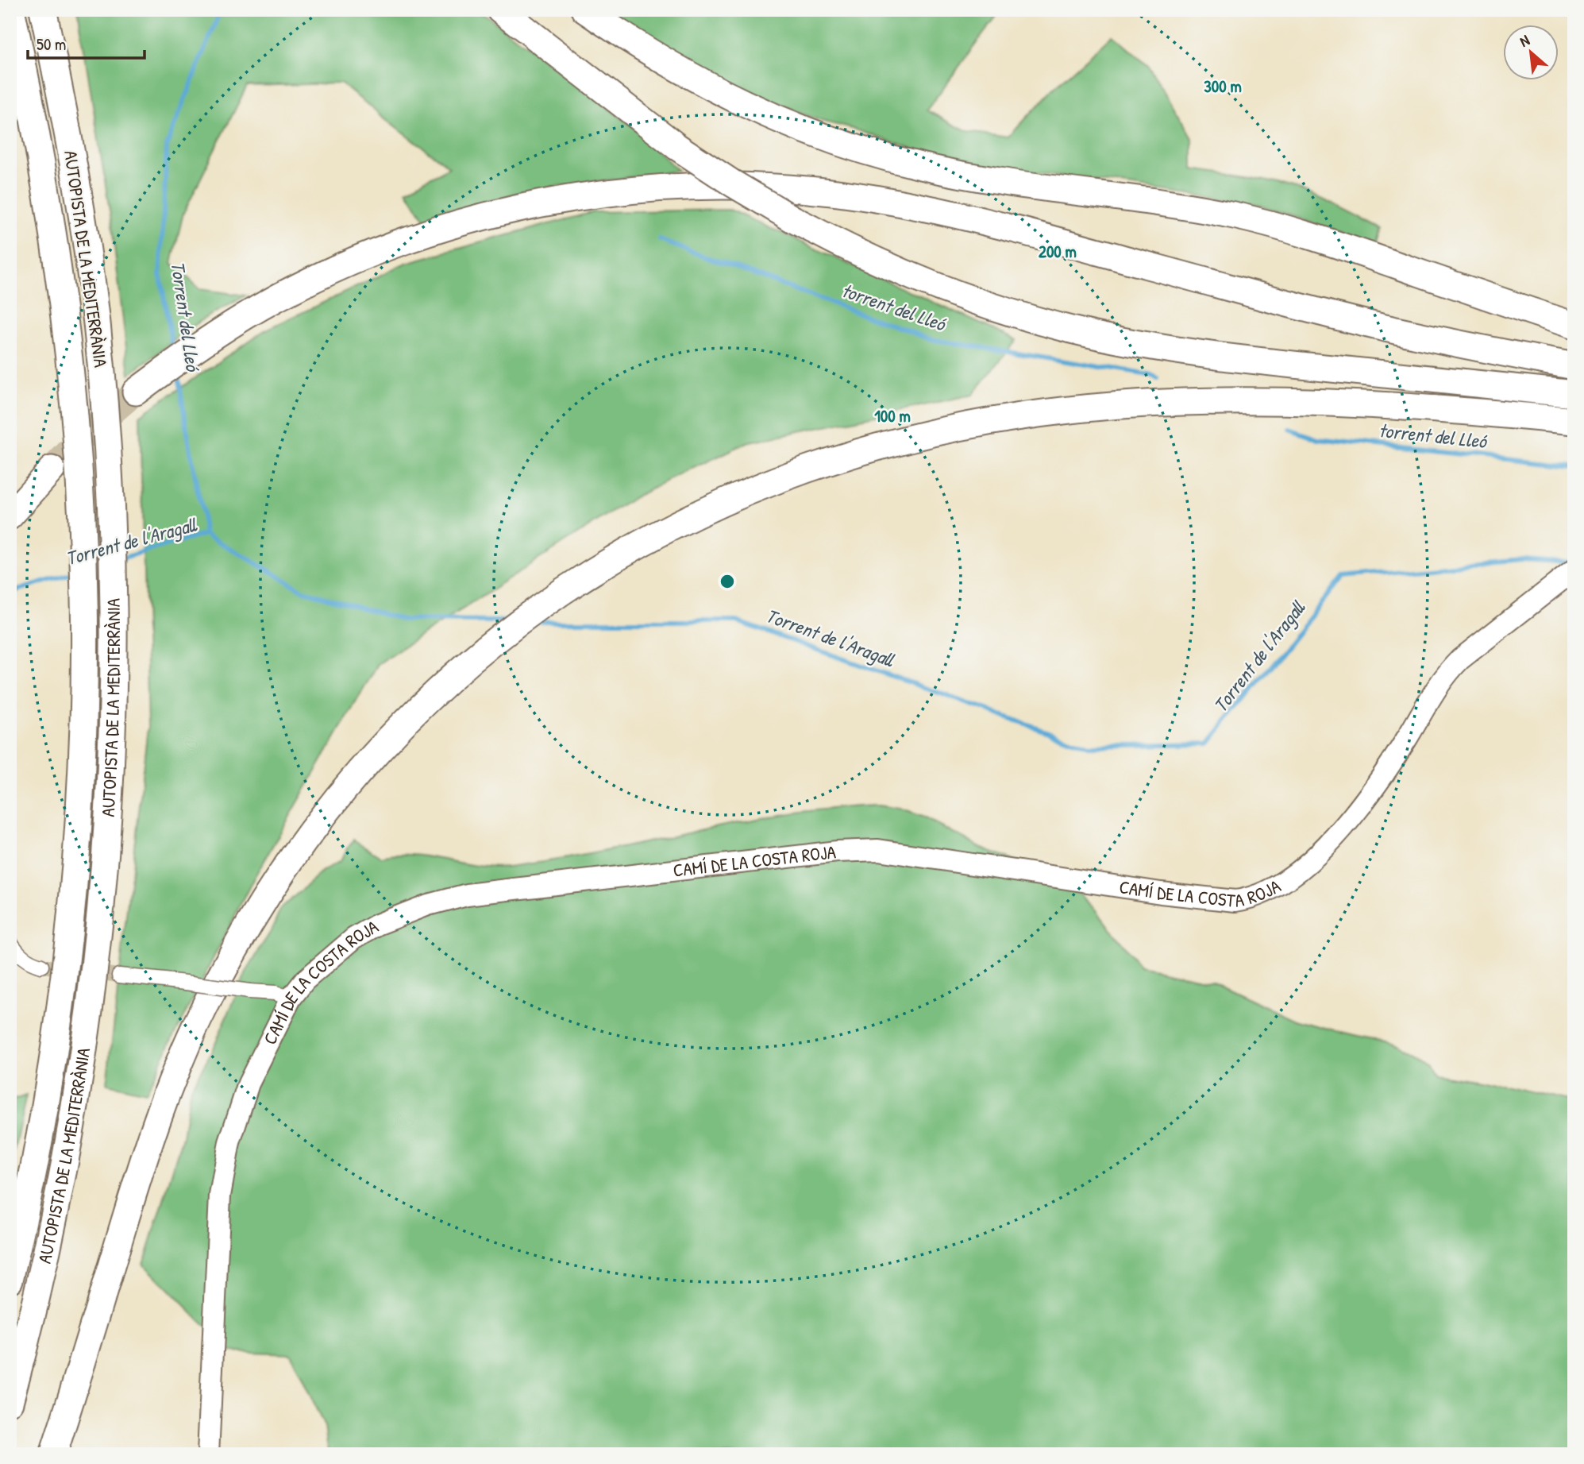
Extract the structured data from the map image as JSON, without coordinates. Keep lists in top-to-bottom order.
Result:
{
  "streets": {
    "highway": ["AUTOPISTA DE LA MEDITERRÀNIA"],
    "street": ["CAMÍ DE LA COSTA ROJA"]
  },
  "water": ["torrent del Lleó", "Torrent del Lleó", "Torrent de l'Aragall"],
  "scale_bar": "50 m",
  "north": "top left",
  "rings": ["300 m", "200 m", "100 m"]
}
